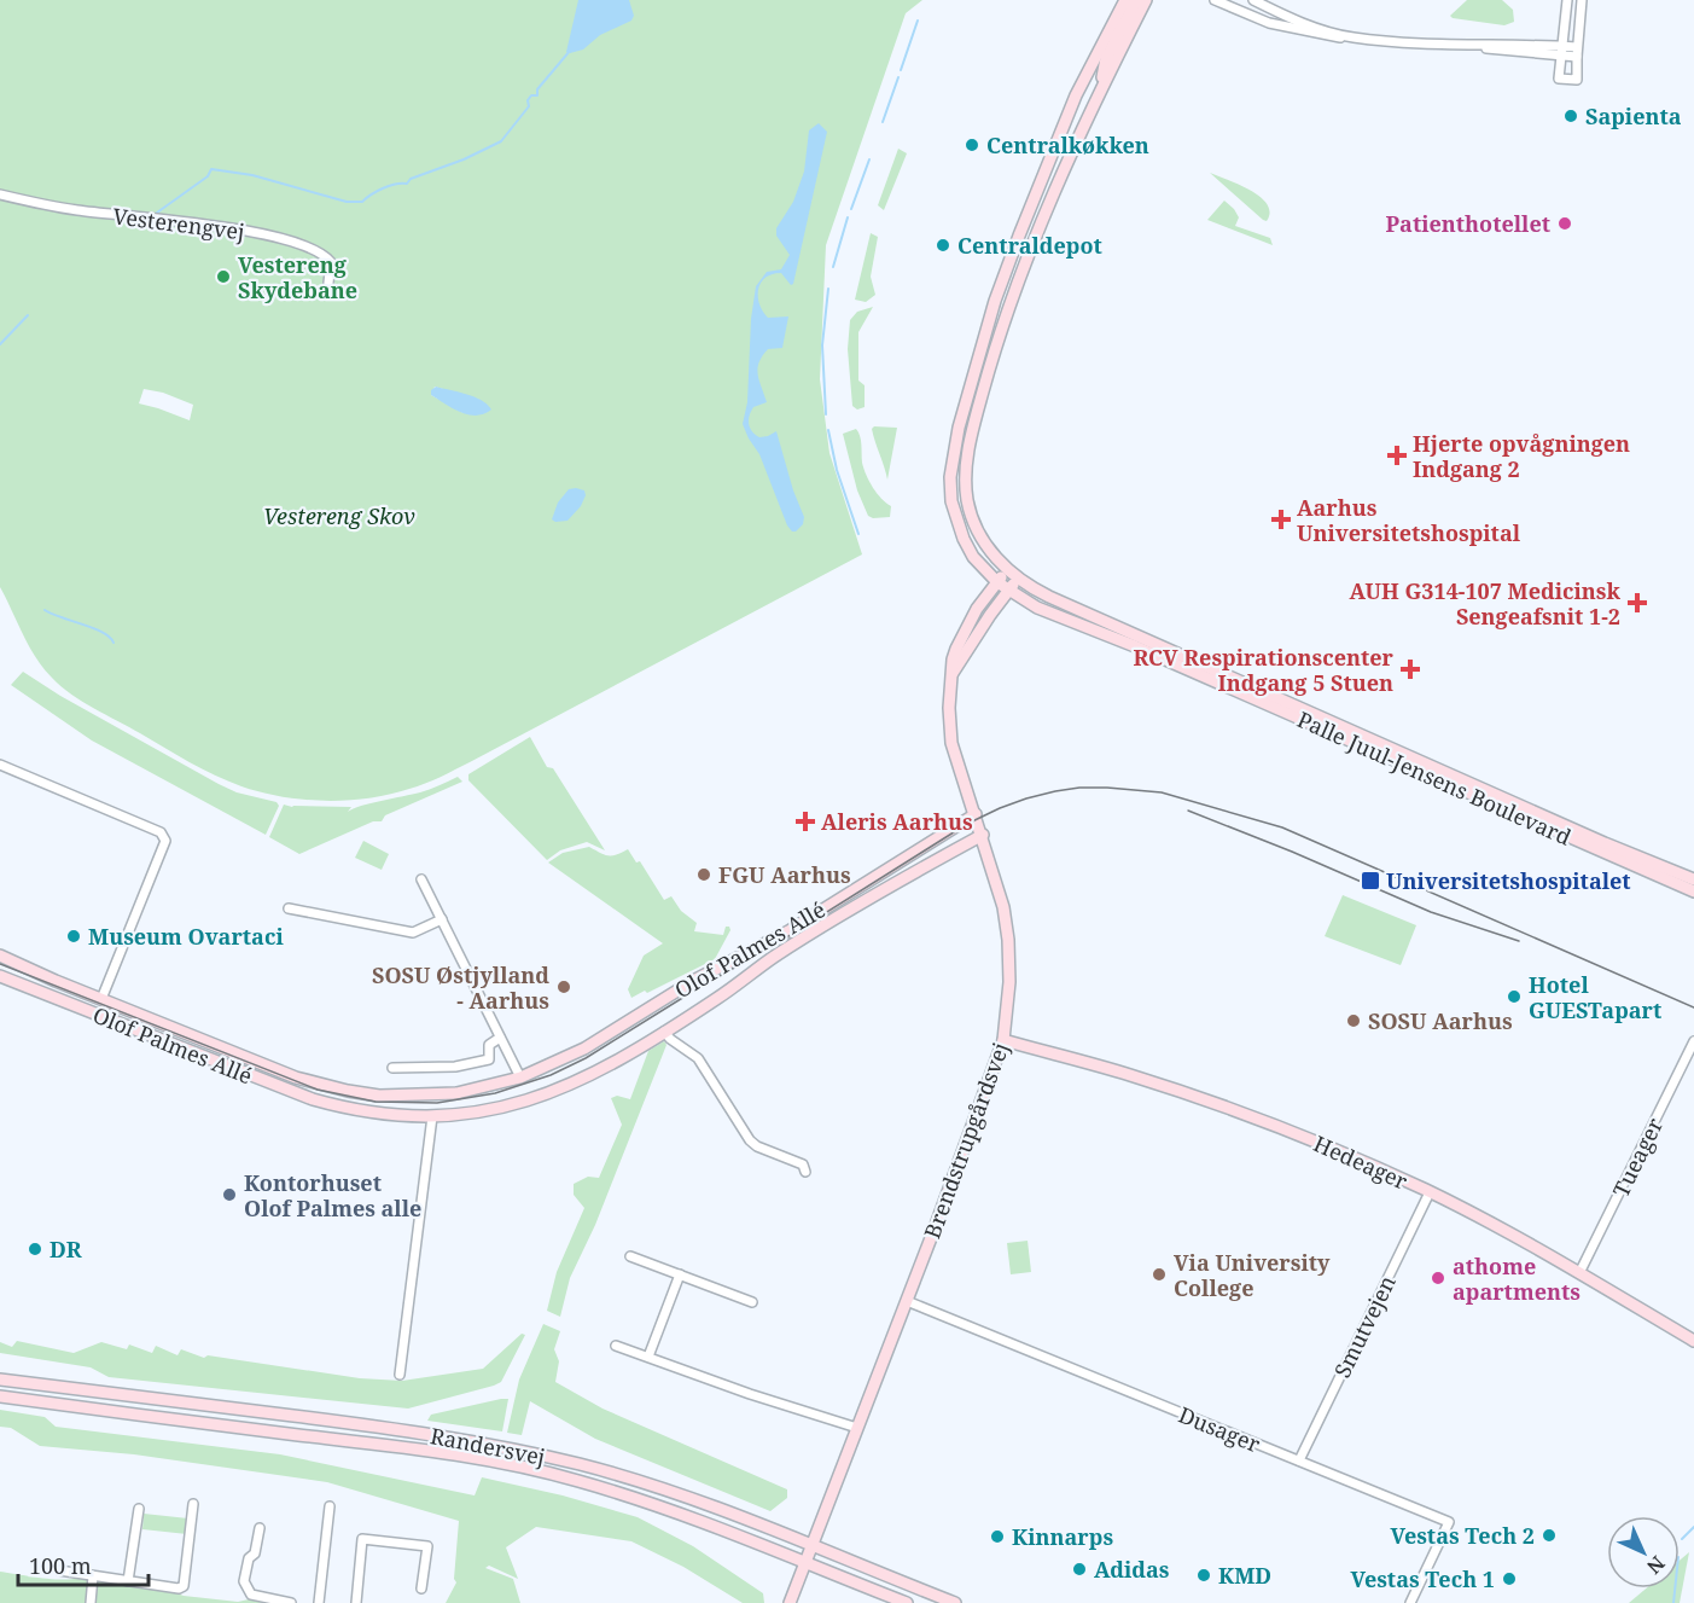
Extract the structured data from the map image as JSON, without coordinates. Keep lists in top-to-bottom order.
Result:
{
  "streets": {
    "street": [
      "Vesterengvej",
      "Palle Juul-Jensens Boulevard",
      "Olof Palmes Allé",
      "Brendstrupgårdsvej",
      "Tueager",
      "Hedeager",
      "Smutvejen",
      "Dusager",
      "Randersvej"
    ]
  },
  "crossings": [
    ["Palle Juul-Jensens Boulevard", "Brendstrupgårdsvej"],
    ["Olof Palmes Allé", "Brendstrupgårdsvej"],
    ["Brendstrupgårdsvej", "Hedeager"],
    ["Brendstrupgårdsvej", "Dusager"],
    ["Brendstrupgårdsvej", "Randersvej"],
    ["Tueager", "Hedeager"],
    ["Hedeager", "Smutvejen"],
    ["Smutvejen", "Dusager"]
  ],
  "parks": ["Vestereng Skov"],
  "places": {
    "other": [
      "Sapienta",
      "Centralkøkken",
      "Patienthotellet",
      "Centraldepot",
      "Vestereng Skydebane",
      "FGU Aarhus",
      "Museum Ovartaci",
      "SOSU Østjylland - Aarhus",
      "Hotel GUESTapart",
      "SOSU Aarhus",
      "Kontorhuset Olof Palmes alle",
      "DR",
      "Via University College",
      "athome apartments",
      "Vestas Tech 2",
      "Kinnarps",
      "Adidas",
      "KMD",
      "Vestas Tech 1"
    ],
    "health": [
      "Hjerte opvågningen Indgang 2",
      "Aarhus Universitetshospital",
      "AUH G314-107 Medicinsk Sengeafsnit 1-2",
      "RCV Respirationscenter Indgang 5 Stuen",
      "Aleris Aarhus"
    ],
    "transit": ["Universitetshospitalet"]
  },
  "scale_bar": "100 m",
  "north": "bottom right"
}
